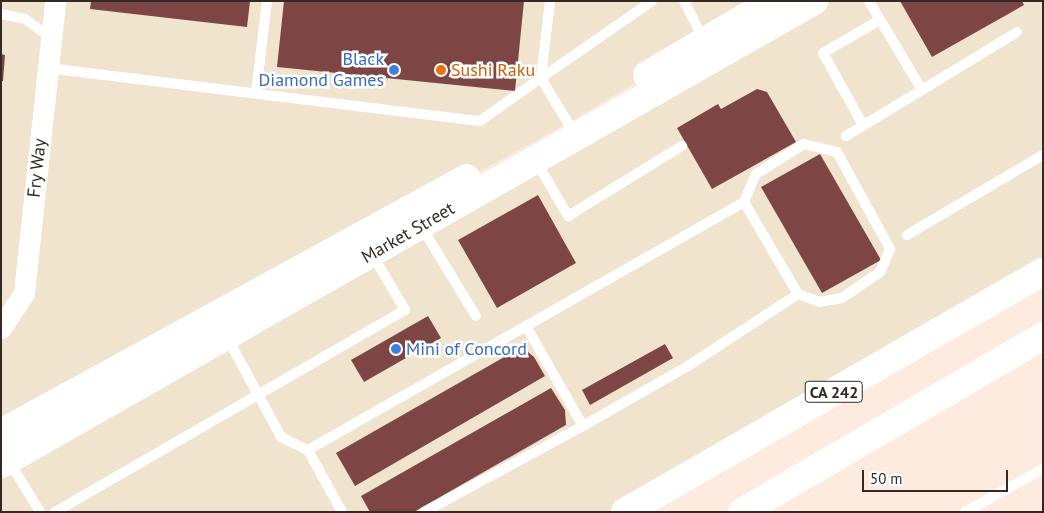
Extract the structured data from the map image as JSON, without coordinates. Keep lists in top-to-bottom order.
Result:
{
  "streets": {
    "main road": ["Market Street", "CA 242"],
    "street": ["Fry Way"]
  },
  "places": ["Black Diamond Games", "Sushi Raku", "Mini of Concord"],
  "scale_bar": "50 m"
}
